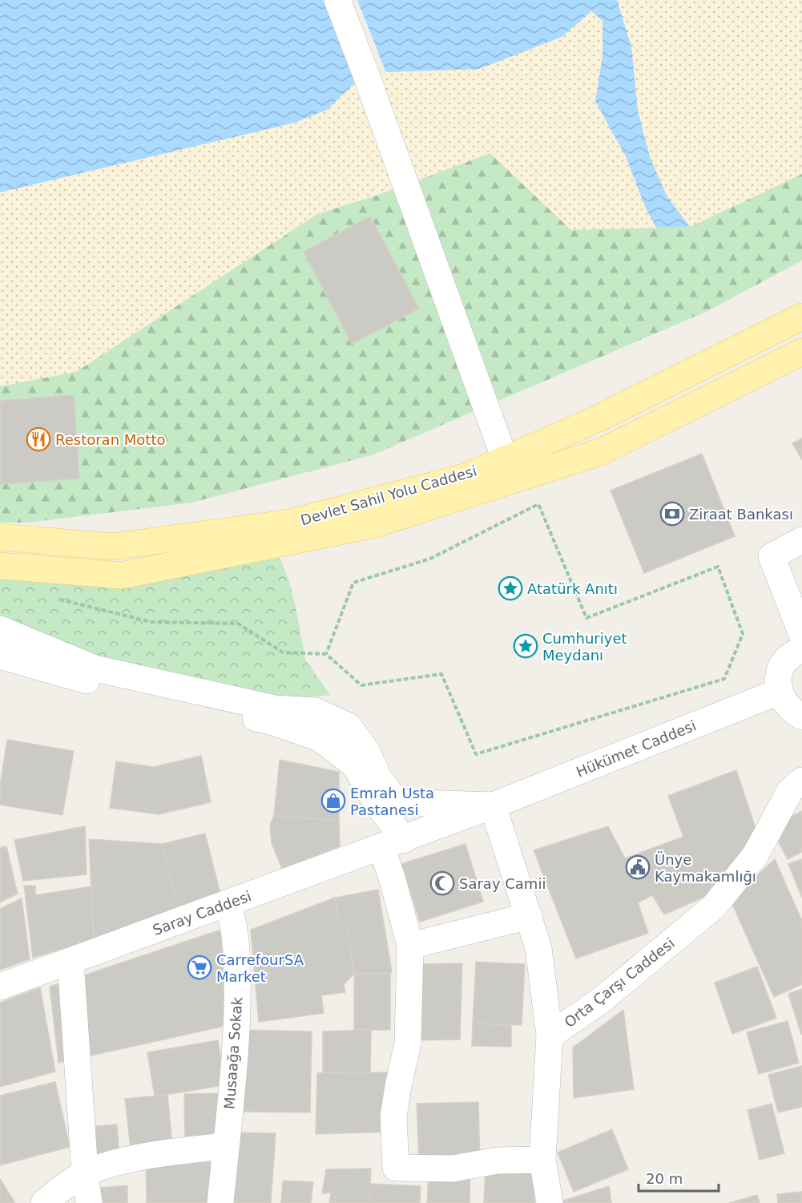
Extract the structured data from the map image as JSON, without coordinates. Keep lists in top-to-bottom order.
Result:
{
  "streets": {
    "main road": ["Devlet Sahil Yolu Caddesi"],
    "street": [
      "Hükümet Caddesi",
      "Saray Caddesi",
      "Orta Çarşı Caddesi",
      "Musaağa Sokak"
    ]
  },
  "crossings": [
    ["Hükümet Caddesi", "Orta Çarşı Caddesi"],
    ["Saray Caddesi", "Musaağa Sokak"]
  ],
  "places": {
    "restaurant": ["Restoran Motto"],
    "bank": ["Ziraat Bankası"],
    "place": ["Atatürk Anıtı", "Cumhuriyet Meydanı"],
    "shop": ["Emrah Usta Pastanesi"],
    "public building": ["Ünye Kaymakamlığı"],
    "mosque": ["Saray Camii"],
    "supermarket": ["CarrefourSA Market"]
  },
  "scale_bar": "20 m"
}
